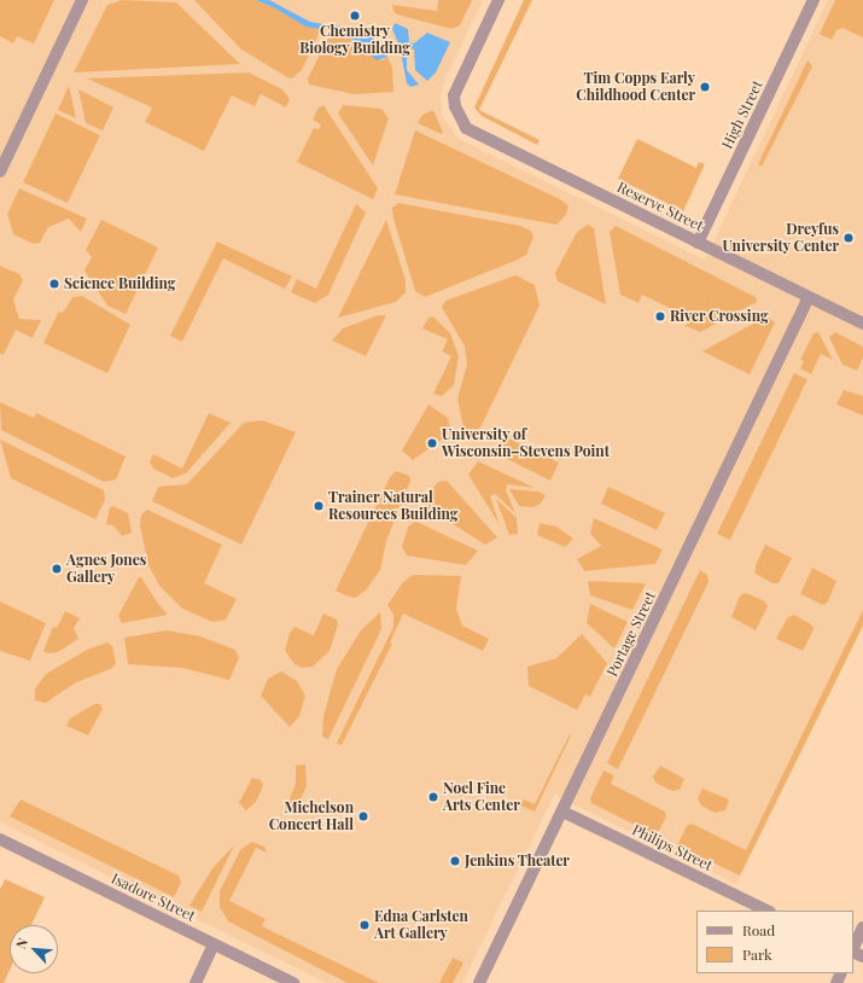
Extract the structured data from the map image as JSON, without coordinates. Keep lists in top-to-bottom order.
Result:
{
  "streets": {
    "street": [
      "High Street",
      "Reserve Street",
      "Portage Street",
      "Philips Street",
      "Isadore Street"
    ]
  },
  "crossings": [
    ["High Street", "Reserve Street"],
    ["Reserve Street", "Portage Street"],
    ["Portage Street", "Philips Street"]
  ],
  "places": [
    "Chemistry Biology Building",
    "Tim Copps Early Childhood Center",
    "Dreyfus University Center",
    "Science Building",
    "River Crossing",
    "University of Wisconsin–Stevens Point",
    "Trainer Natural Resources Building",
    "Agnes Jones Gallery",
    "Noel Fine Arts Center",
    "Michelson Concert Hall",
    "Jenkins Theater",
    "Edna Carlsten Art Gallery"
  ],
  "legend": ["Road", "Park"],
  "north": "top left"
}
